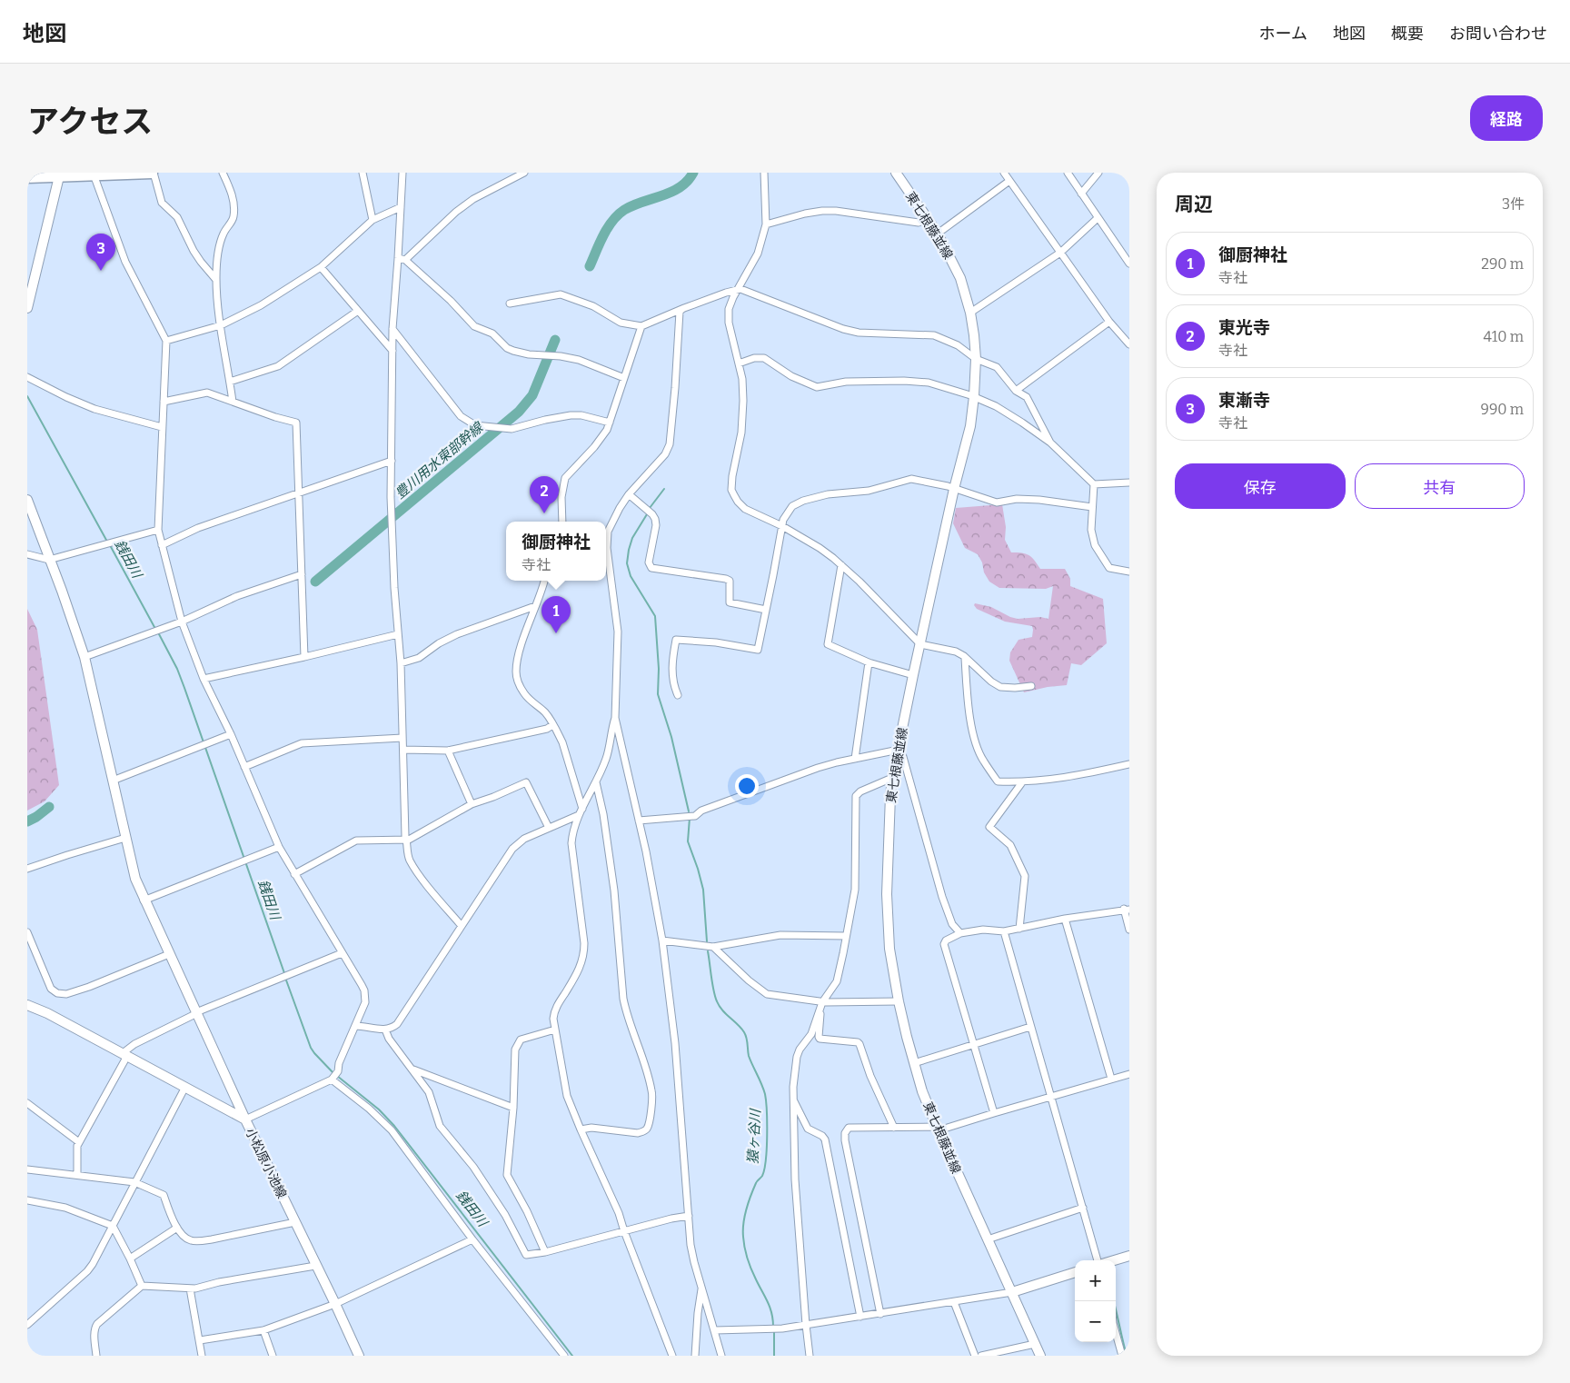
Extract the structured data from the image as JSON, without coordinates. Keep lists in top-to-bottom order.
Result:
{
  "streets": {
    "main road": ["東七根藤並線", "小松原小池線"]
  },
  "water": ["豊川用水東部幹線", "銭田川", "猿ヶ谷川"],
  "page": {
    "header": "地図",
    "nav": [
      "ホーム",
      "地図",
      "概要",
      "お問い合わせ"
    ],
    "title": "アクセス",
    "buttons": [
      "経路",
      ["保存", "共有"]
    ],
    "heading": ["周辺", "3件"],
    "list": [
      {
        "mark": "1",
        "name": "御厨神社",
        "note": "寺社",
        "value": "290 m"
      },
      {
        "mark": "2",
        "name": "東光寺",
        "note": "寺社",
        "value": "410 m"
      },
      {
        "mark": "3",
        "name": "東漸寺",
        "note": "寺社",
        "value": "990 m"
      }
    ],
    "pins": ["3", "2", "1"],
    "popup": ["御厨神社", "寺社"],
    "map_buttons": ["+", "−"]
  }
}
